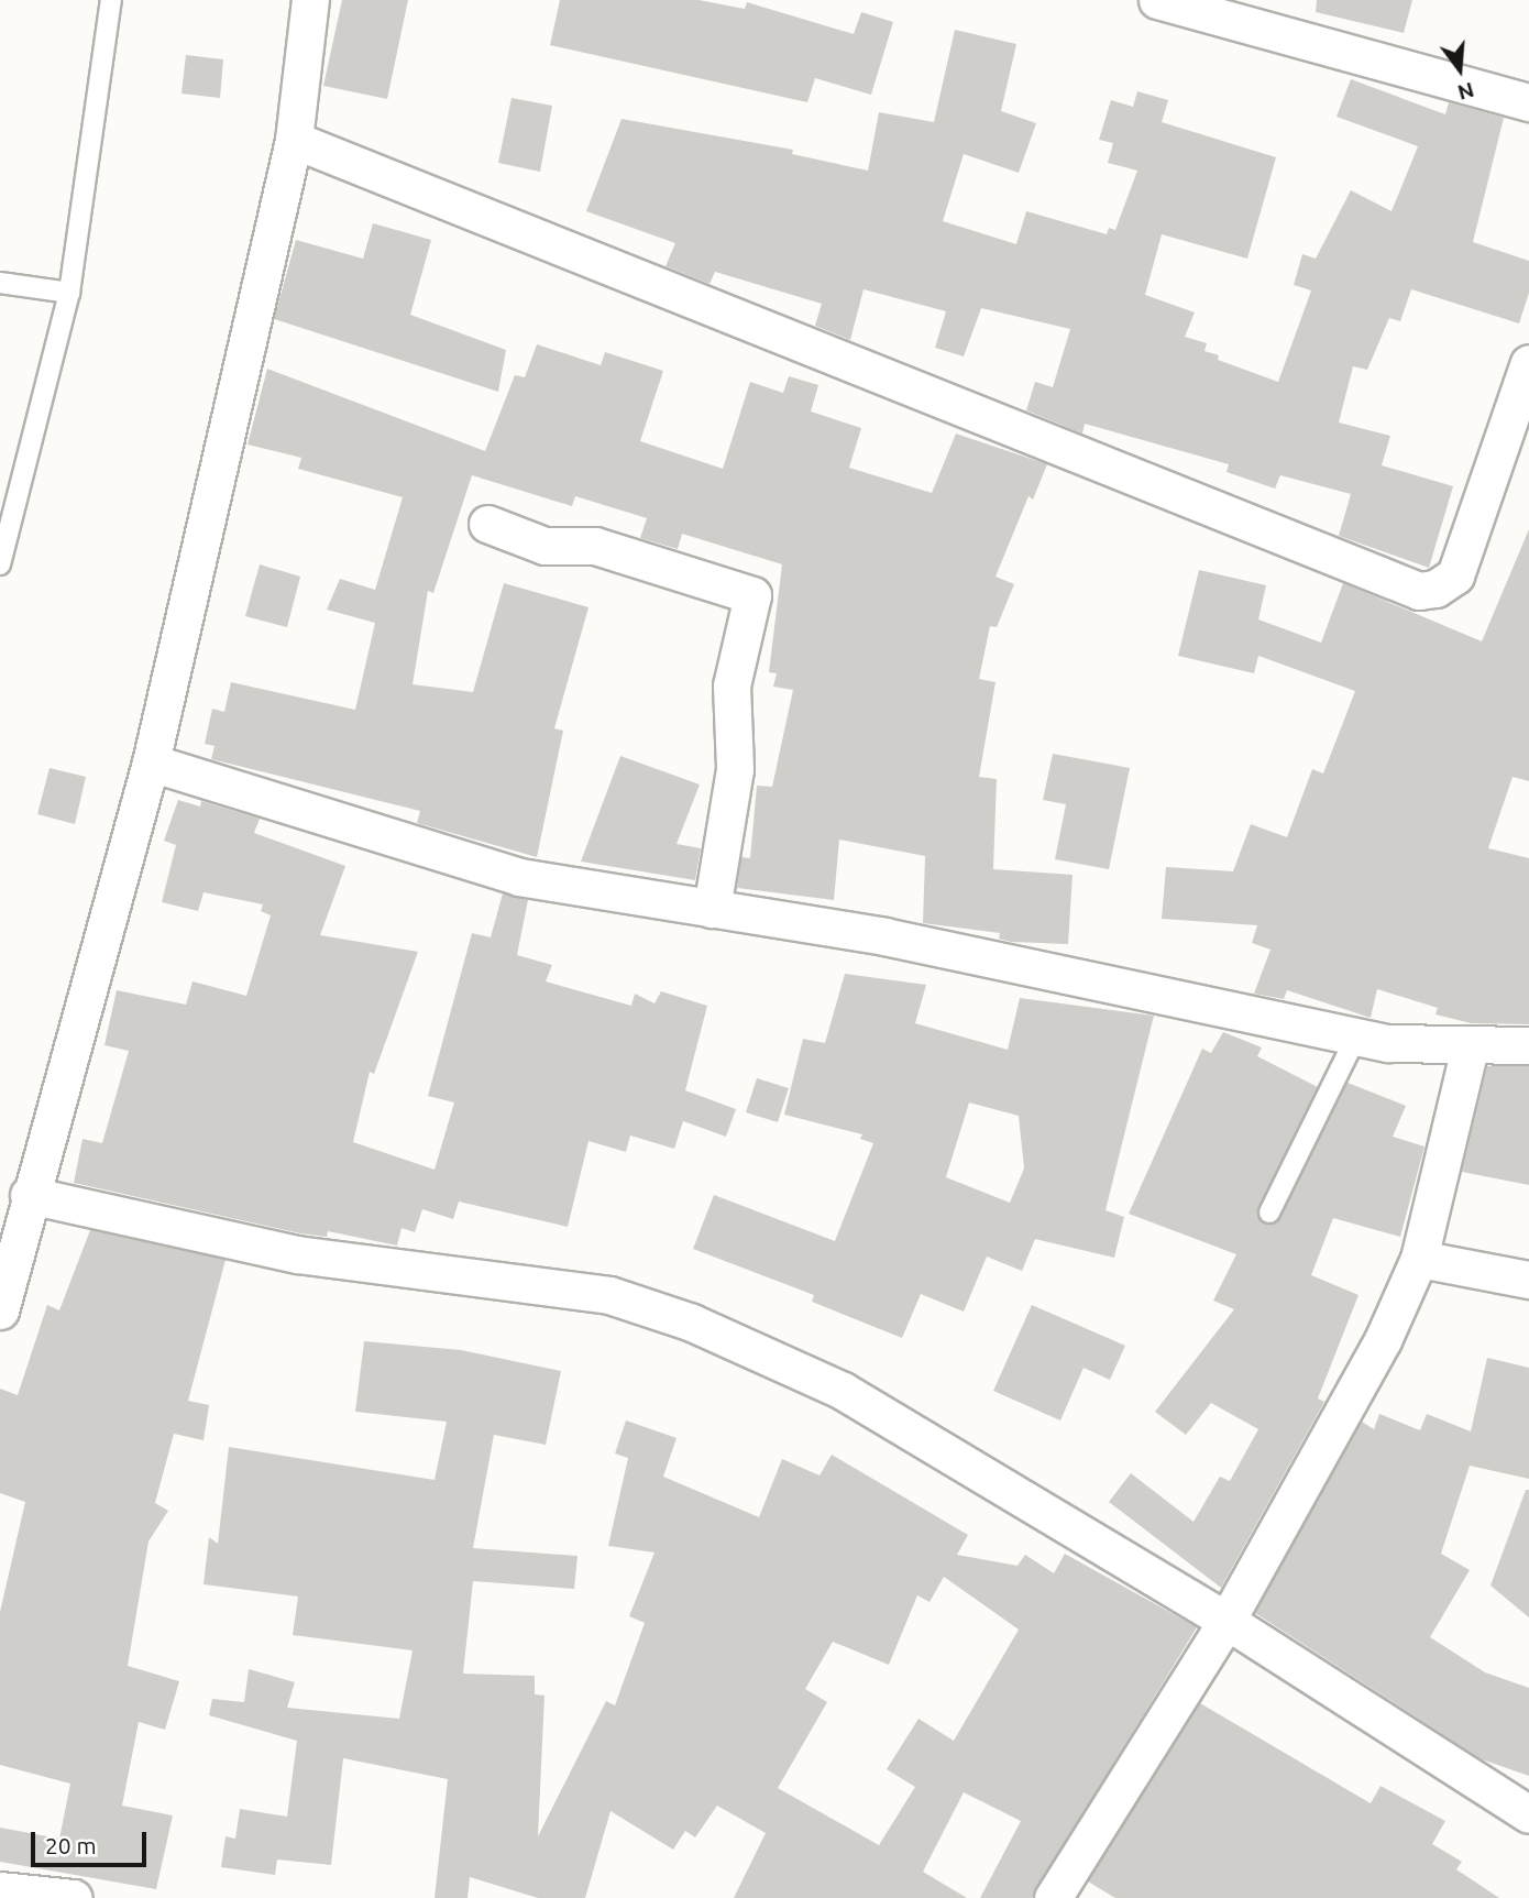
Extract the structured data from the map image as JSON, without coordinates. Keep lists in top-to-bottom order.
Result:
{
  "scale_bar": "20 m",
  "north": "bottom"
}
